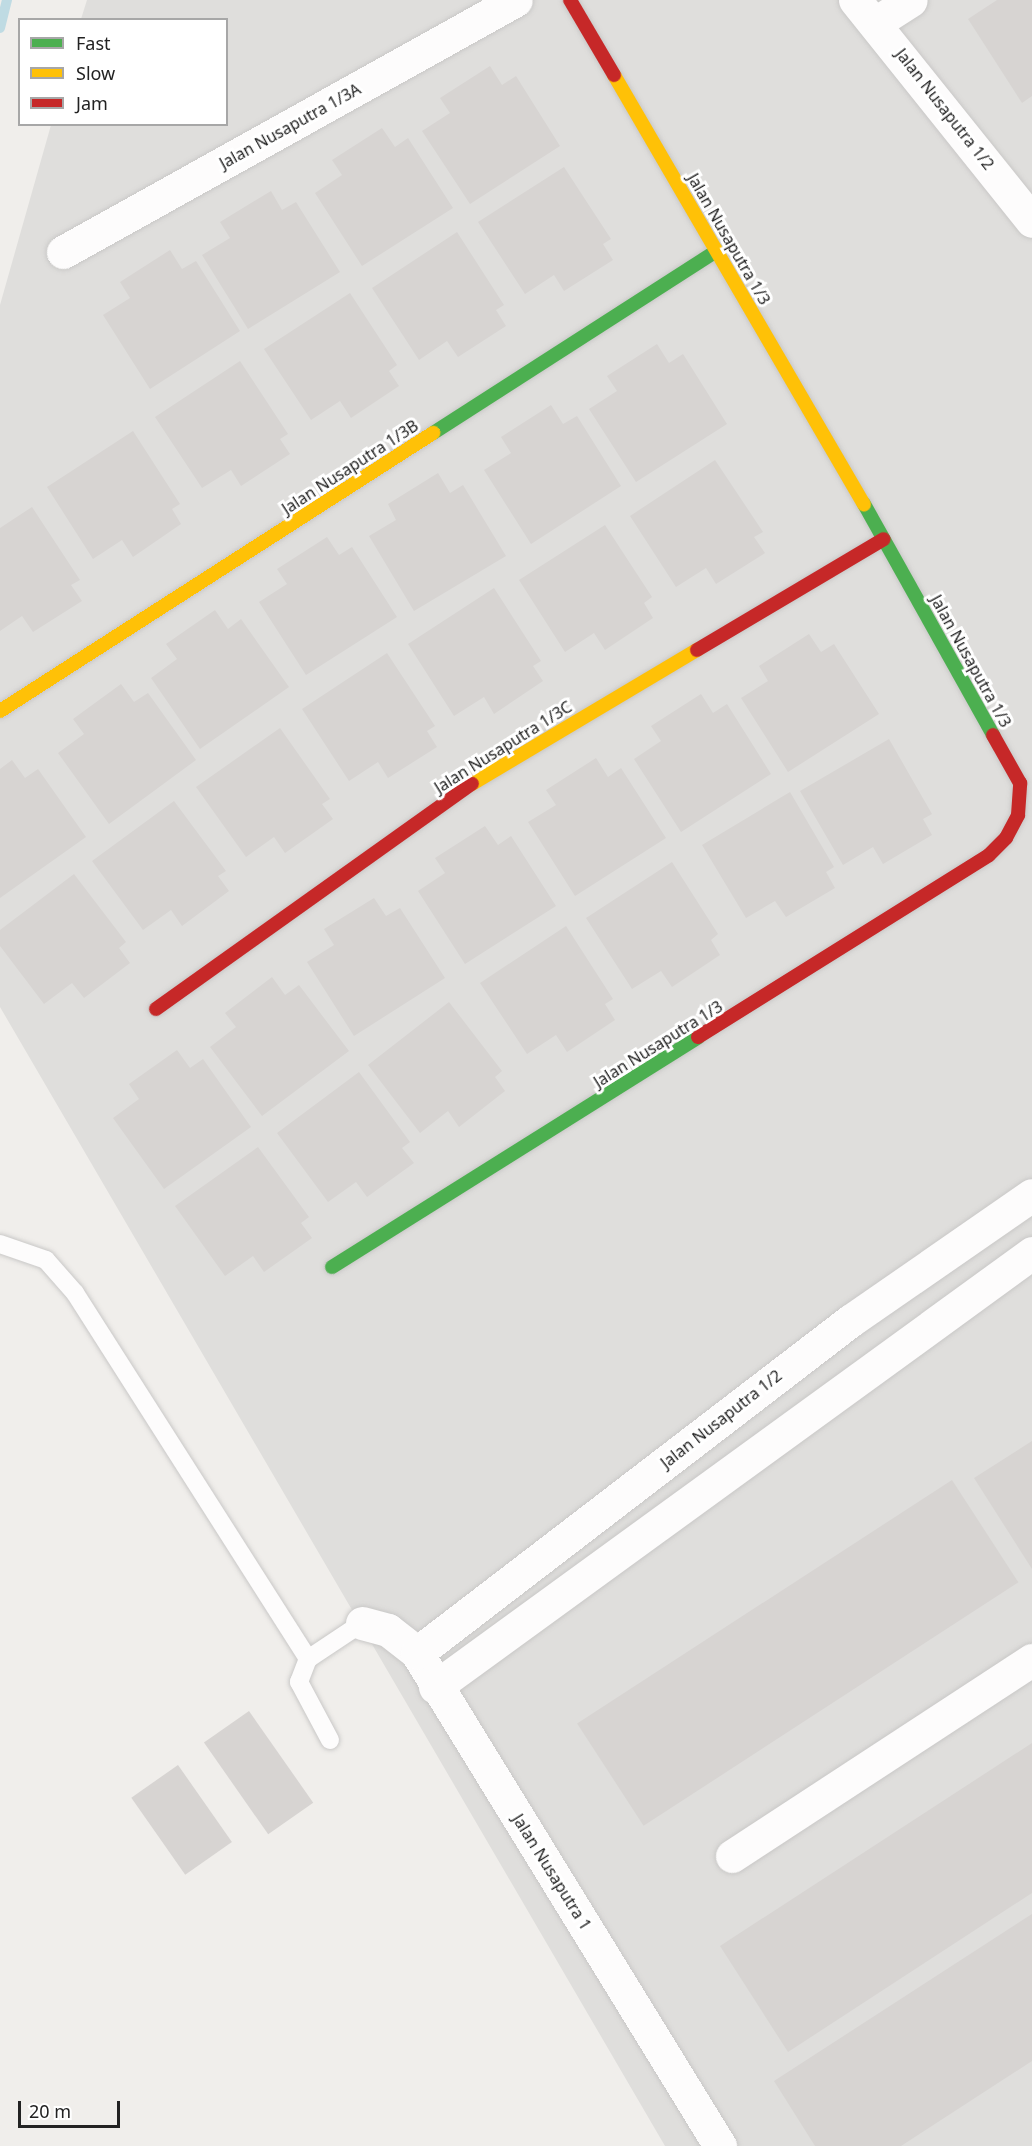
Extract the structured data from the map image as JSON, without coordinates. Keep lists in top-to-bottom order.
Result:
{
  "streets": {
    "street": [
      "Jalan Nusaputra 1/2",
      "Jalan Nusaputra 1/3A",
      "Jalan Nusaputra 1/3",
      "Jalan Nusaputra 1/3B",
      "Jalan Nusaputra 1/3C",
      "Jalan Nusaputra 1"
    ]
  },
  "crossings": [
    ["Jalan Nusaputra 1/2", "Jalan Nusaputra 1"],
    ["Jalan Nusaputra 1/3", "Jalan Nusaputra 1/3B"],
    ["Jalan Nusaputra 1/3", "Jalan Nusaputra 1/3C"]
  ],
  "legend": ["Fast", "Slow", "Jam"],
  "scale_bar": "20 m"
}
